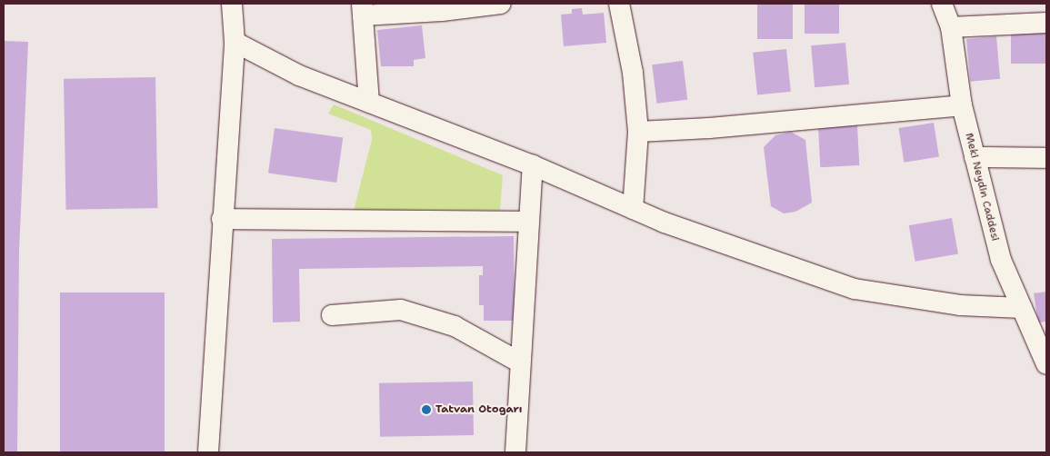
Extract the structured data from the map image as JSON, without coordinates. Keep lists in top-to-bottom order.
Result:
{
  "streets": {
    "street": ["Meki Neydin Caddesi"]
  },
  "places": ["Tatvan Otogarı"]
}
